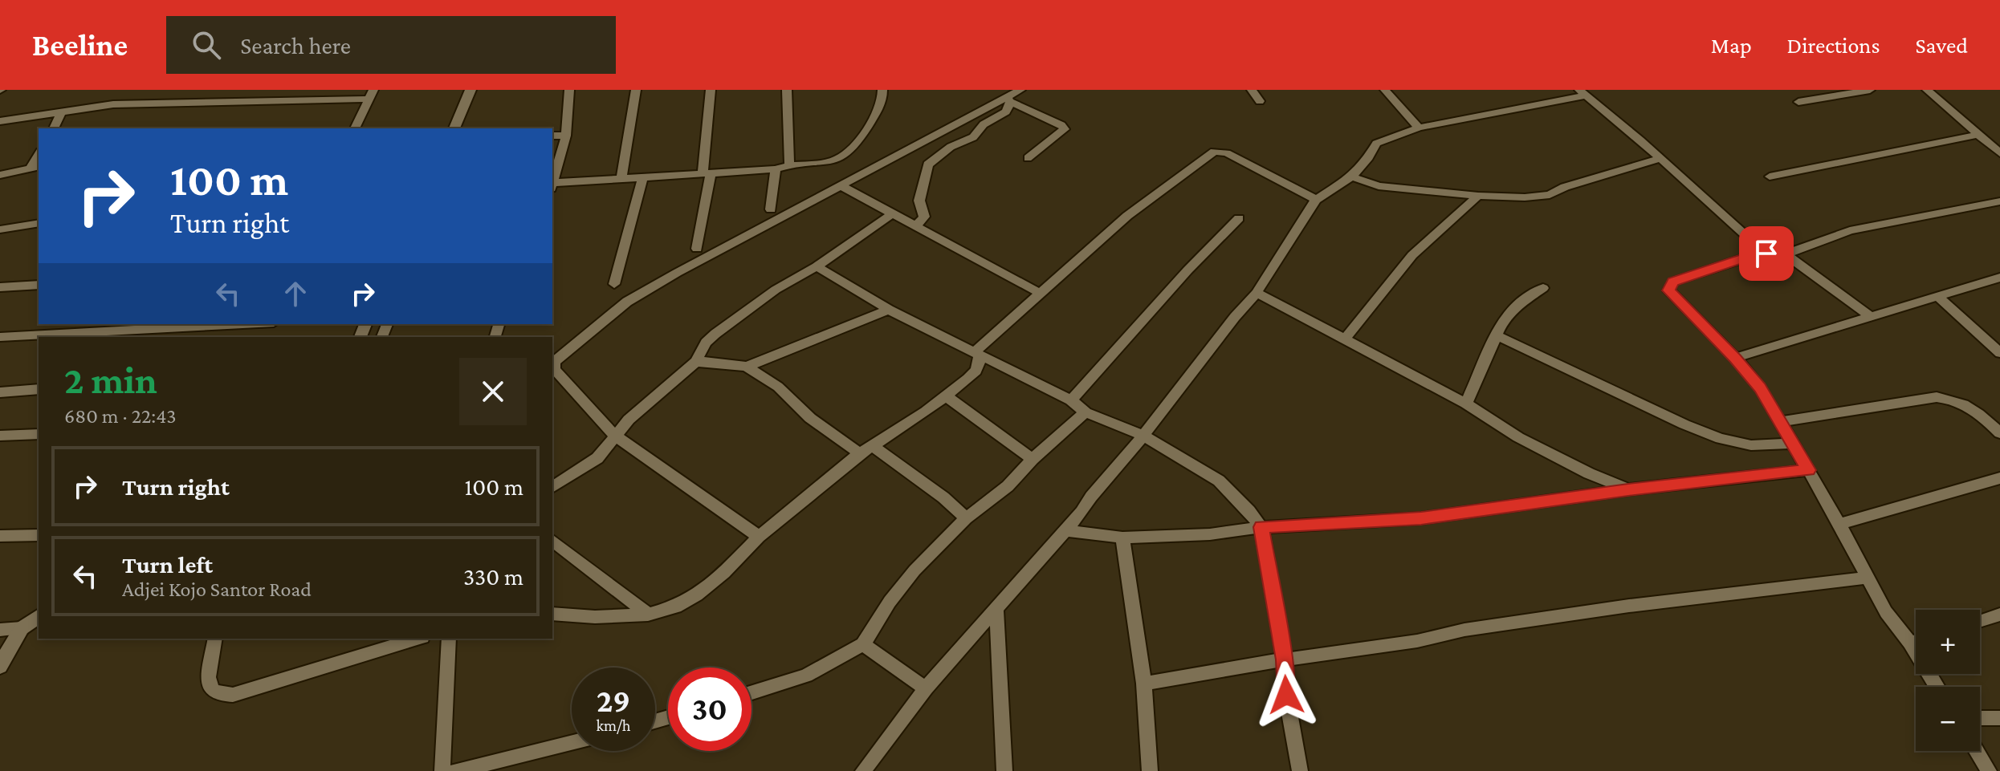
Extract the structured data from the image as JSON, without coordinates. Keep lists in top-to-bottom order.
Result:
{
  "page": {
    "header": "Beeline",
    "search": "Search here",
    "nav": ["Map", "Directions", "Saved"],
    "turn": ["100 m", "Turn right"],
    "heading": ["2 min", "680 m · 22:43"],
    "list": [
      {
        "name": "Turn right",
        "value": "100 m"
      },
      {
        "name": "Turn left",
        "note": "Adjei Kojo Santor Road",
        "value": "330 m"
      }
    ],
    "map_buttons": ["+", "−"],
    "speed": "29 km/h",
    "limit": "30"
  }
}
